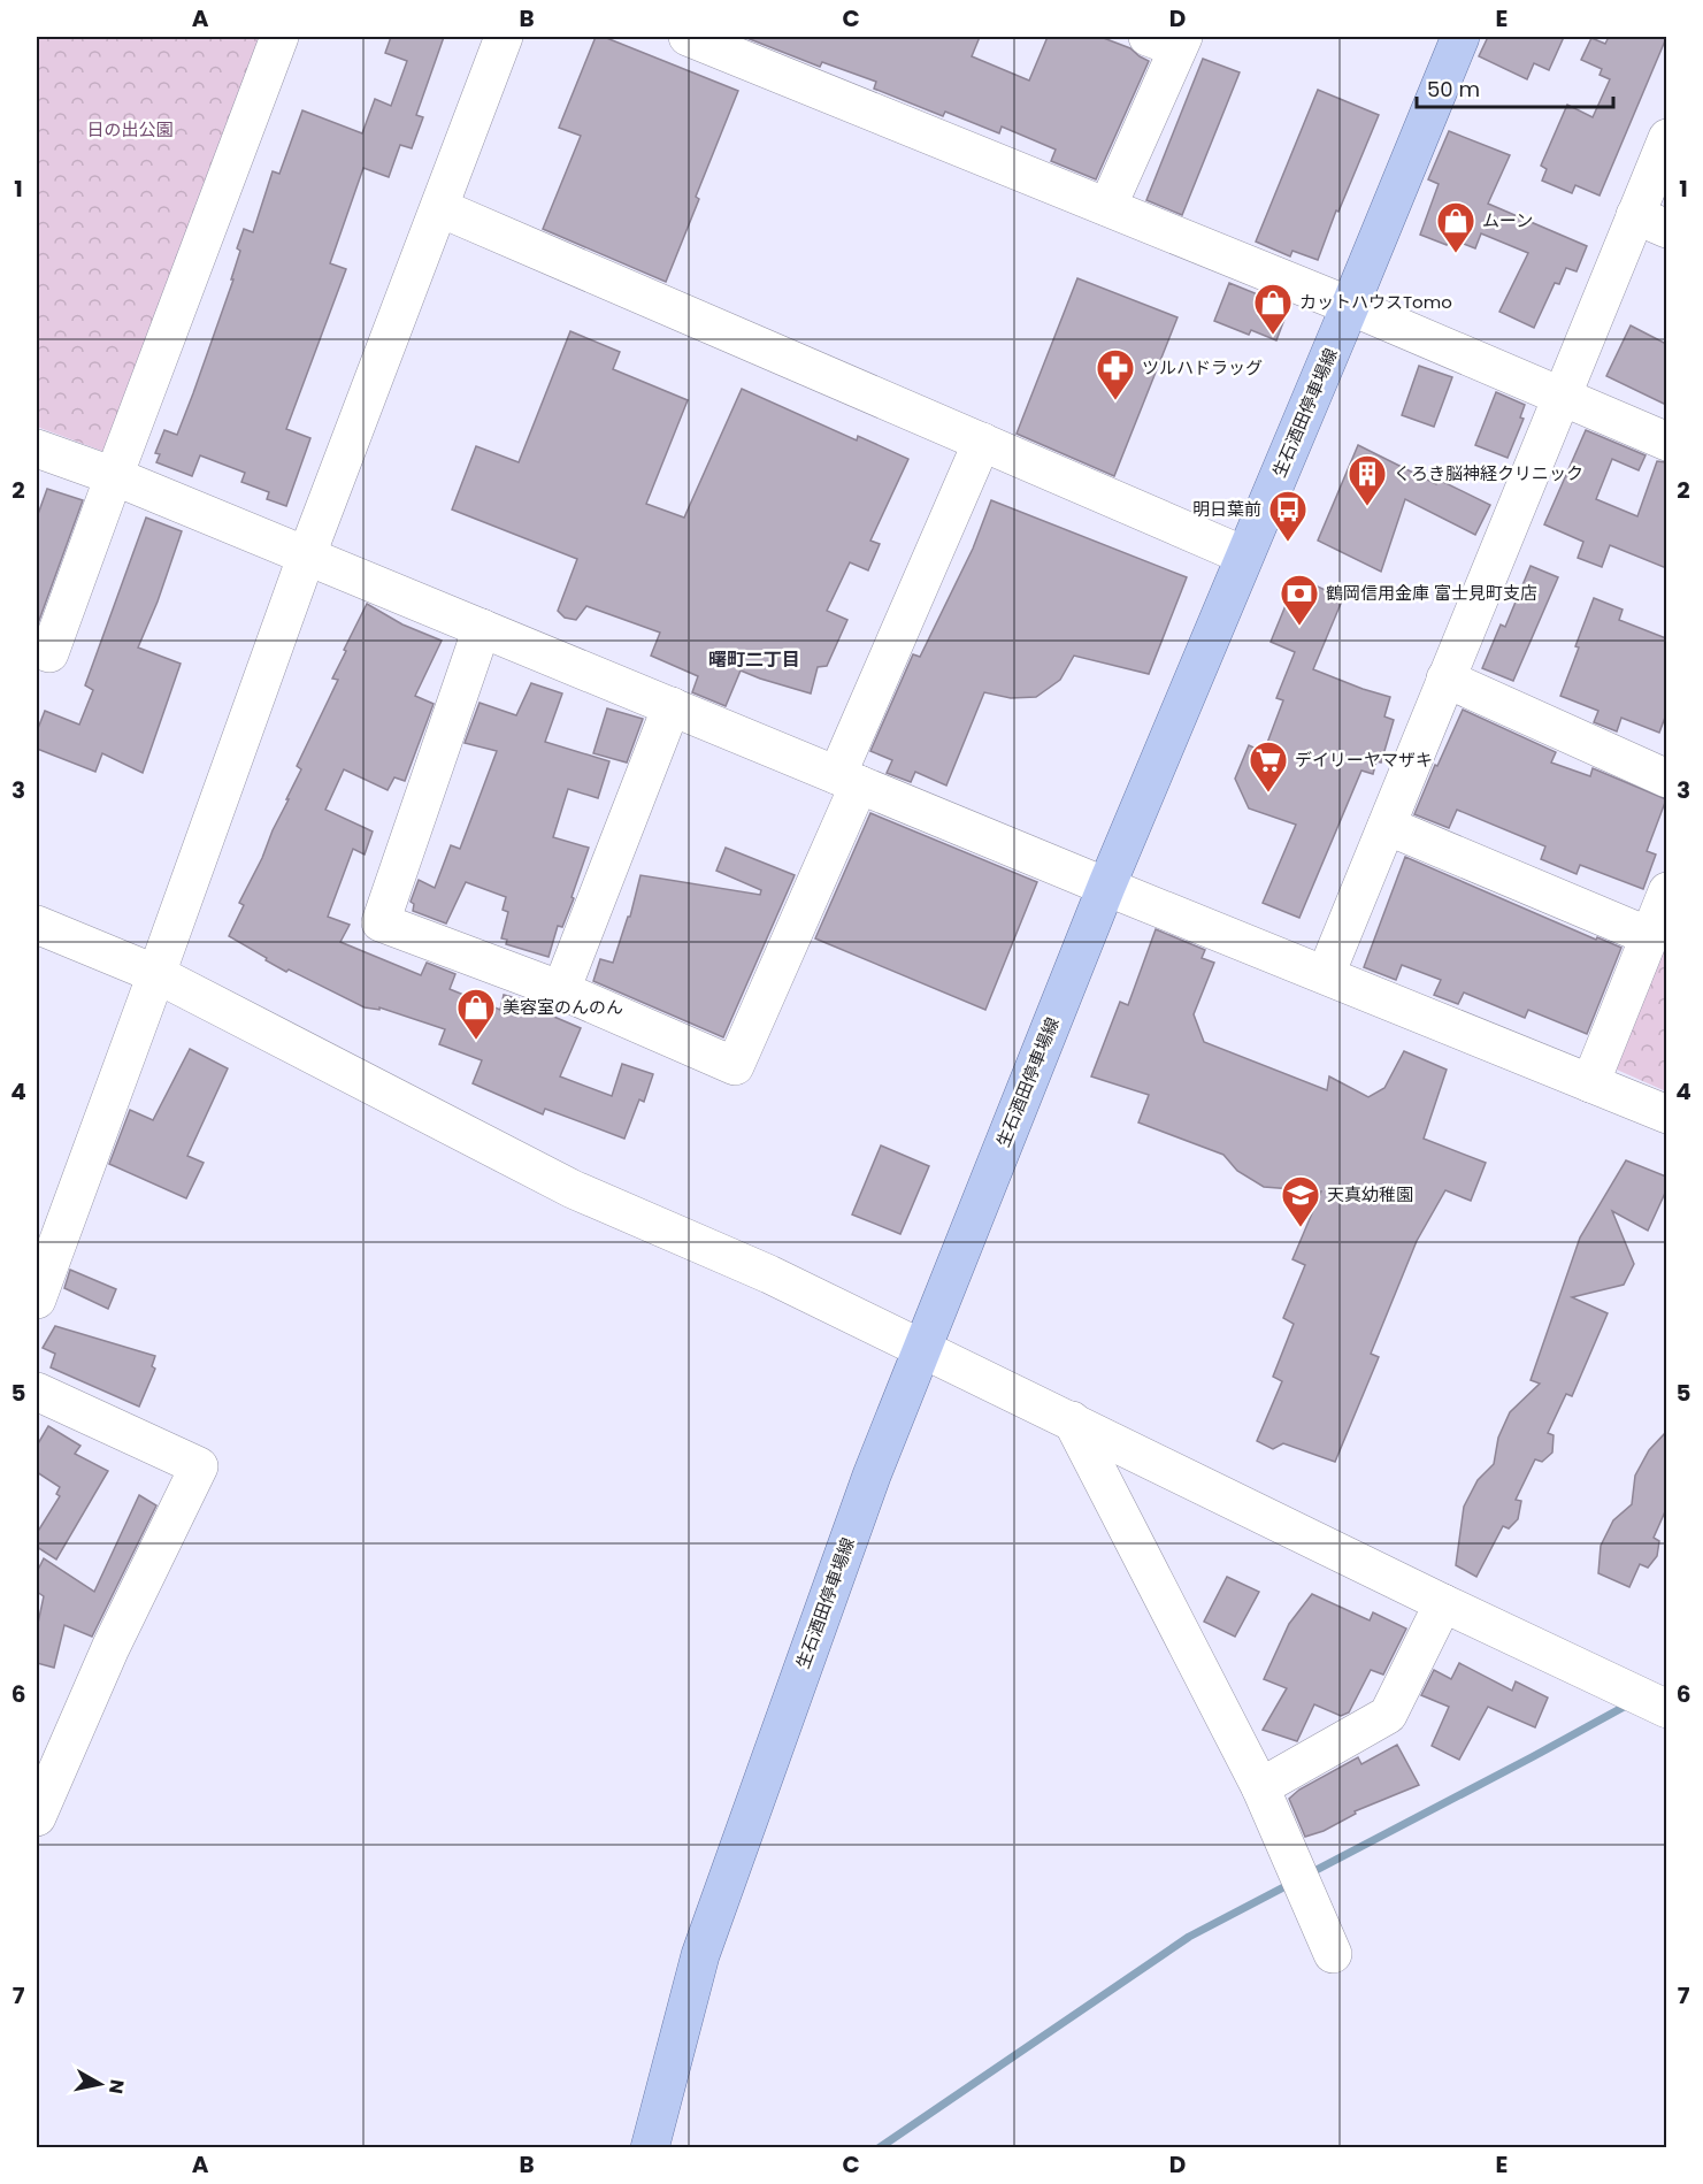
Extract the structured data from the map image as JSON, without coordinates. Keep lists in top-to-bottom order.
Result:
{
  "streets": {
    "main road": ["生石酒田停車場線"]
  },
  "districts": ["曙町二丁目"],
  "parks": ["日の出公園"],
  "places": {
    "shop": ["ムーン", "カットハウスTomo", "美容室のんのん"],
    "pharmacy": ["ツルハドラッグ"],
    "building": ["くろき脳神経クリニック"],
    "bus stop": ["明日葉前"],
    "bank": ["鶴岡信用金庫 富士見町支店"],
    "supermarket": ["デイリーヤマザキ"],
    "school or university": ["天真幼稚園"]
  },
  "scale_bar": "50 m",
  "north": "right",
  "grid": {
    "columns": [
      "A",
      "B",
      "C",
      "D",
      "E"
    ],
    "rows": [
      "1",
      "2",
      "3",
      "4",
      "5",
      "6",
      "7"
    ]
  }
}
